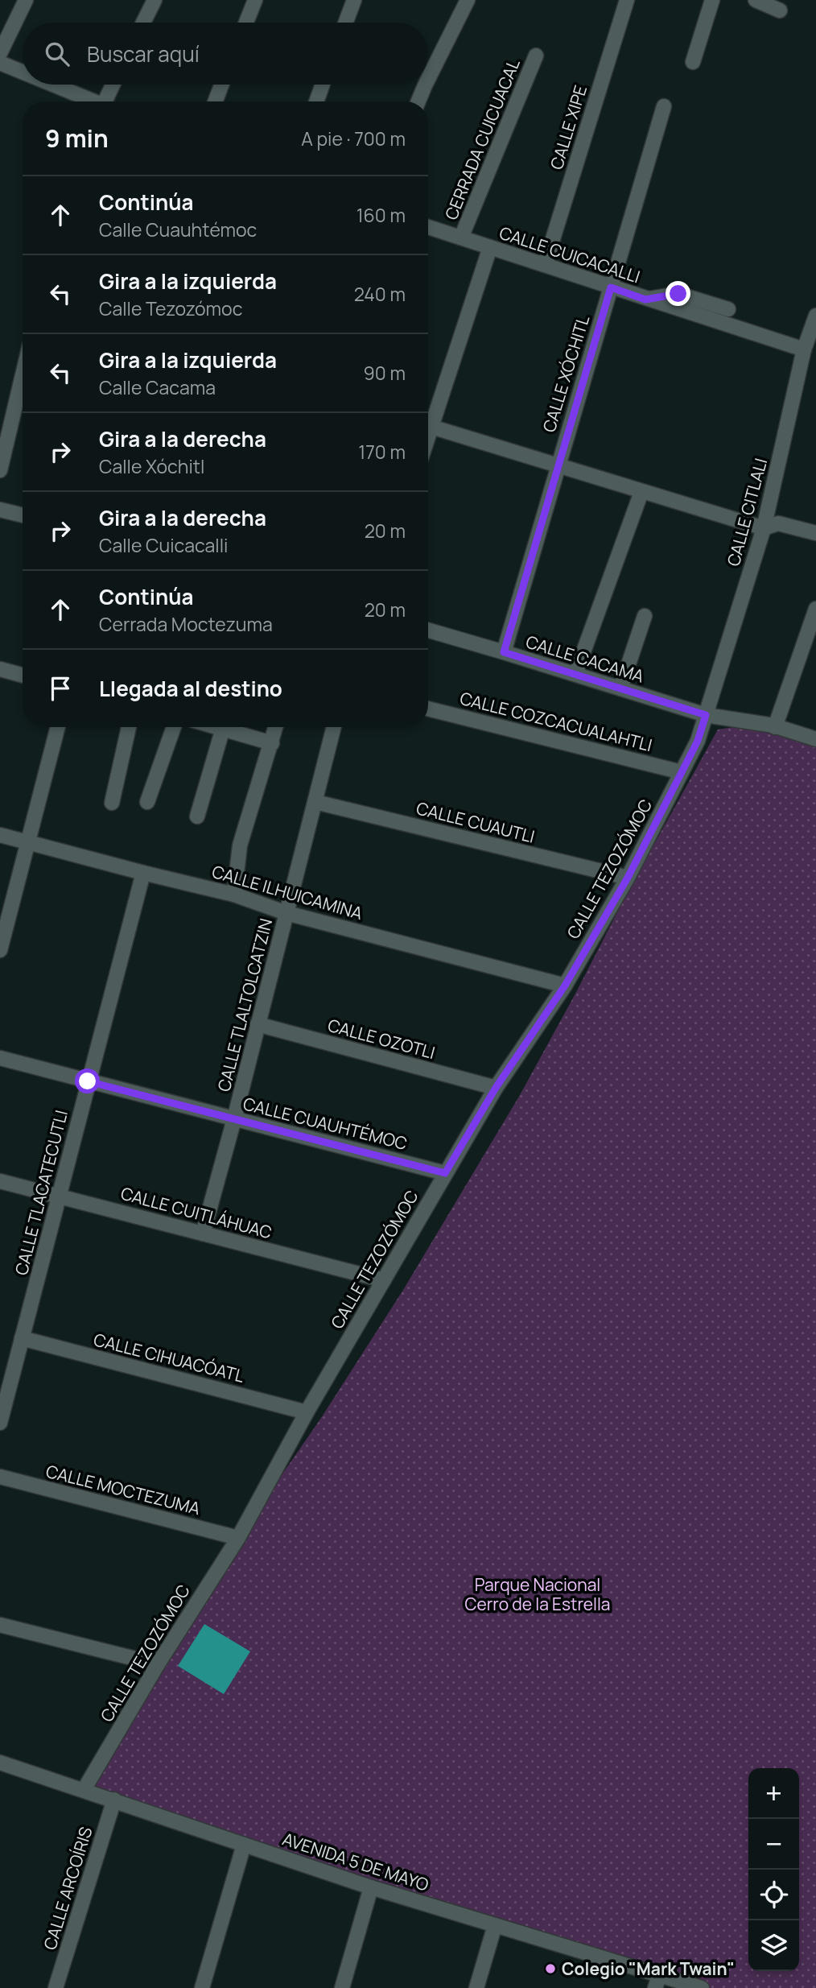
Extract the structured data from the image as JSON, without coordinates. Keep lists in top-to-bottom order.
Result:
{
  "streets": {
    "street": [
      "CALLE XIPE",
      "CERRADA CUICUACAL",
      "CALLE CUICACALLI",
      "CALLE XÓCHITL",
      "CALLE CITLALI",
      "CALLE CACAMA",
      "CALLE COZCACUALAHTLI",
      "CALLE CUAUTLI",
      "CALLE TEZOZÓMOC",
      "CALLE ILHUICAMINA",
      "CALLE TLALTOLCATZIN",
      "CALLE OZOTLI",
      "CALLE CUAUHTÉMOC",
      "CALLE TLACATECUTLI",
      "CALLE CUITLÁHUAC",
      "CALLE CIHUACÓATL",
      "CALLE MOCTEZUMA",
      "AVENIDA 5 DE MAYO",
      "CALLE ARCOÍRIS"
    ]
  },
  "crossings": [
    ["CALLE XIPE", "CALLE CUICACALLI"],
    ["CERRADA CUICUACAL", "CALLE CUICACALLI"],
    ["CALLE CUICACALLI", "CALLE XÓCHITL"],
    ["CALLE CUICACALLI", "CALLE CITLALI"],
    ["CALLE XÓCHITL", "CALLE CACAMA"],
    ["CALLE CITLALI", "CALLE CACAMA"],
    ["CALLE CITLALI", "CALLE TEZOZÓMOC"],
    ["CALLE CACAMA", "CALLE TEZOZÓMOC"],
    ["CALLE COZCACUALAHTLI", "CALLE TEZOZÓMOC"],
    ["CALLE CUAUTLI", "CALLE TEZOZÓMOC"],
    ["CALLE CUAUTLI", "CALLE TLALTOLCATZIN"],
    ["CALLE TEZOZÓMOC", "CALLE ILHUICAMINA"],
    ["CALLE TEZOZÓMOC", "CALLE OZOTLI"],
    ["CALLE TEZOZÓMOC", "CALLE CUAUHTÉMOC"],
    ["CALLE TEZOZÓMOC", "CALLE CUITLÁHUAC"],
    ["CALLE TEZOZÓMOC", "CALLE CIHUACÓATL"],
    ["CALLE TEZOZÓMOC", "CALLE MOCTEZUMA"],
    ["CALLE TEZOZÓMOC", "AVENIDA 5 DE MAYO"],
    ["CALLE ILHUICAMINA", "CALLE TLALTOLCATZIN"],
    ["CALLE ILHUICAMINA", "CALLE TLACATECUTLI"],
    ["CALLE TLALTOLCATZIN", "CALLE OZOTLI"],
    ["CALLE TLALTOLCATZIN", "CALLE CUAUHTÉMOC"],
    ["CALLE TLALTOLCATZIN", "CALLE CUITLÁHUAC"],
    ["CALLE CUAUHTÉMOC", "CALLE TLACATECUTLI"],
    ["CALLE TLACATECUTLI", "CALLE CUITLÁHUAC"],
    ["CALLE TLACATECUTLI", "CALLE CIHUACÓATL"],
    ["AVENIDA 5 DE MAYO", "CALLE ARCOÍRIS"]
  ],
  "parks": ["Parque Nacional Cerro de la Estrella"],
  "places": ["Colegio \"Mark Twain\""],
  "page": {
    "search": "Buscar aquí",
    "heading": ["9 min", "A pie · 700 m"],
    "list": [
      ["Continúa", "Calle Cuauhtémoc", "160 m"],
      ["Gira a la izquierda", "Calle Tezozómoc", "240 m"],
      ["Gira a la izquierda", "Calle Cacama", "90 m"],
      ["Gira a la derecha", "Calle Xóchitl", "170 m"],
      ["Gira a la derecha", "Calle Cuicacalli", "20 m"],
      ["Continúa", "Cerrada Moctezuma", "20 m"],
      "Llegada al destino"
    ],
    "map_buttons": ["+", "−"]
  }
}
